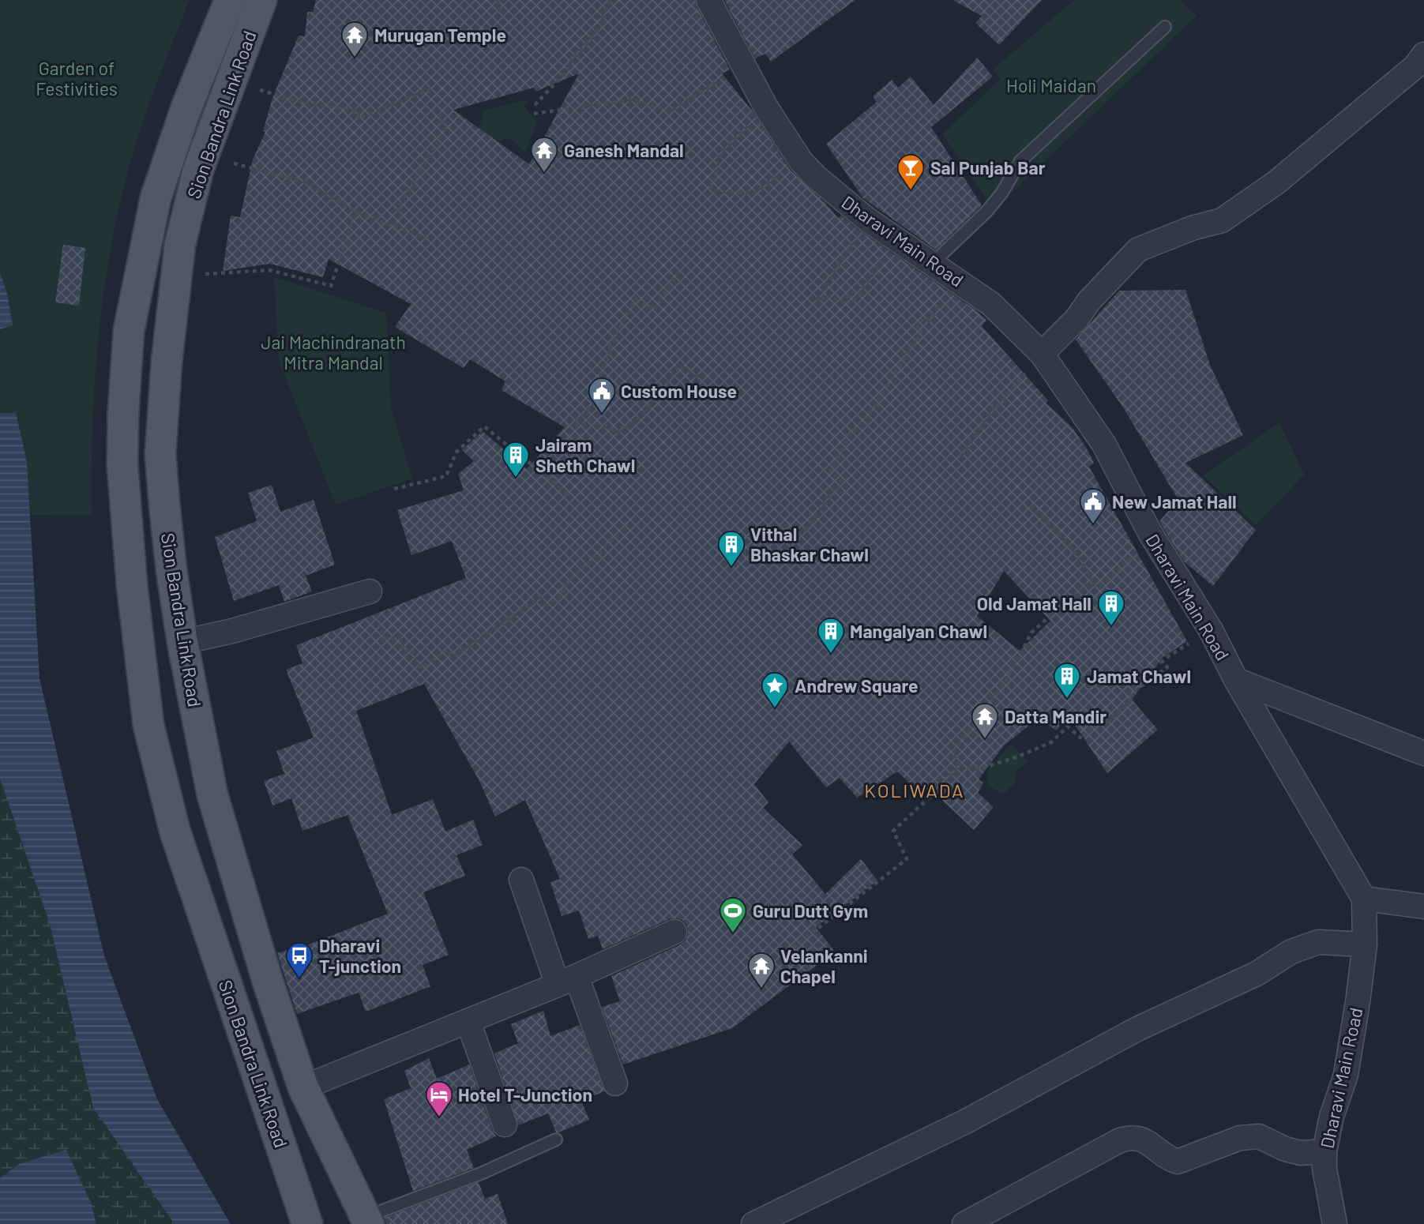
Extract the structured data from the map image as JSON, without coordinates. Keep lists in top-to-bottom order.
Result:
{
  "streets": {
    "main road": ["Sion Bandra Link Road"],
    "street": ["Dharavi Main Road"]
  },
  "districts": ["KOLIWADA"],
  "parks": ["Garden of Festivities", "Holi Maidan", "Jai Machindranath Mitra Mandal"],
  "places": {
    "temple": [
      "Murugan Temple",
      "Ganesh Mandal",
      "Datta Mandir",
      "Velankanni Chapel"
    ],
    "bar": ["Sal Punjab Bar"],
    "public building": ["Custom House", "New Jamat Hall"],
    "building": [
      "Jairam Sheth Chawl",
      "Vithal Bhaskar Chawl",
      "Old Jamat Hall",
      "Mangalyan Chawl",
      "Jamat Chawl"
    ],
    "place": ["Andrew Square"],
    "sports": ["Guru Dutt Gym"],
    "bus stop": ["Dharavi T-junction"],
    "hotel": ["Hotel T-Junction"]
  }
}
